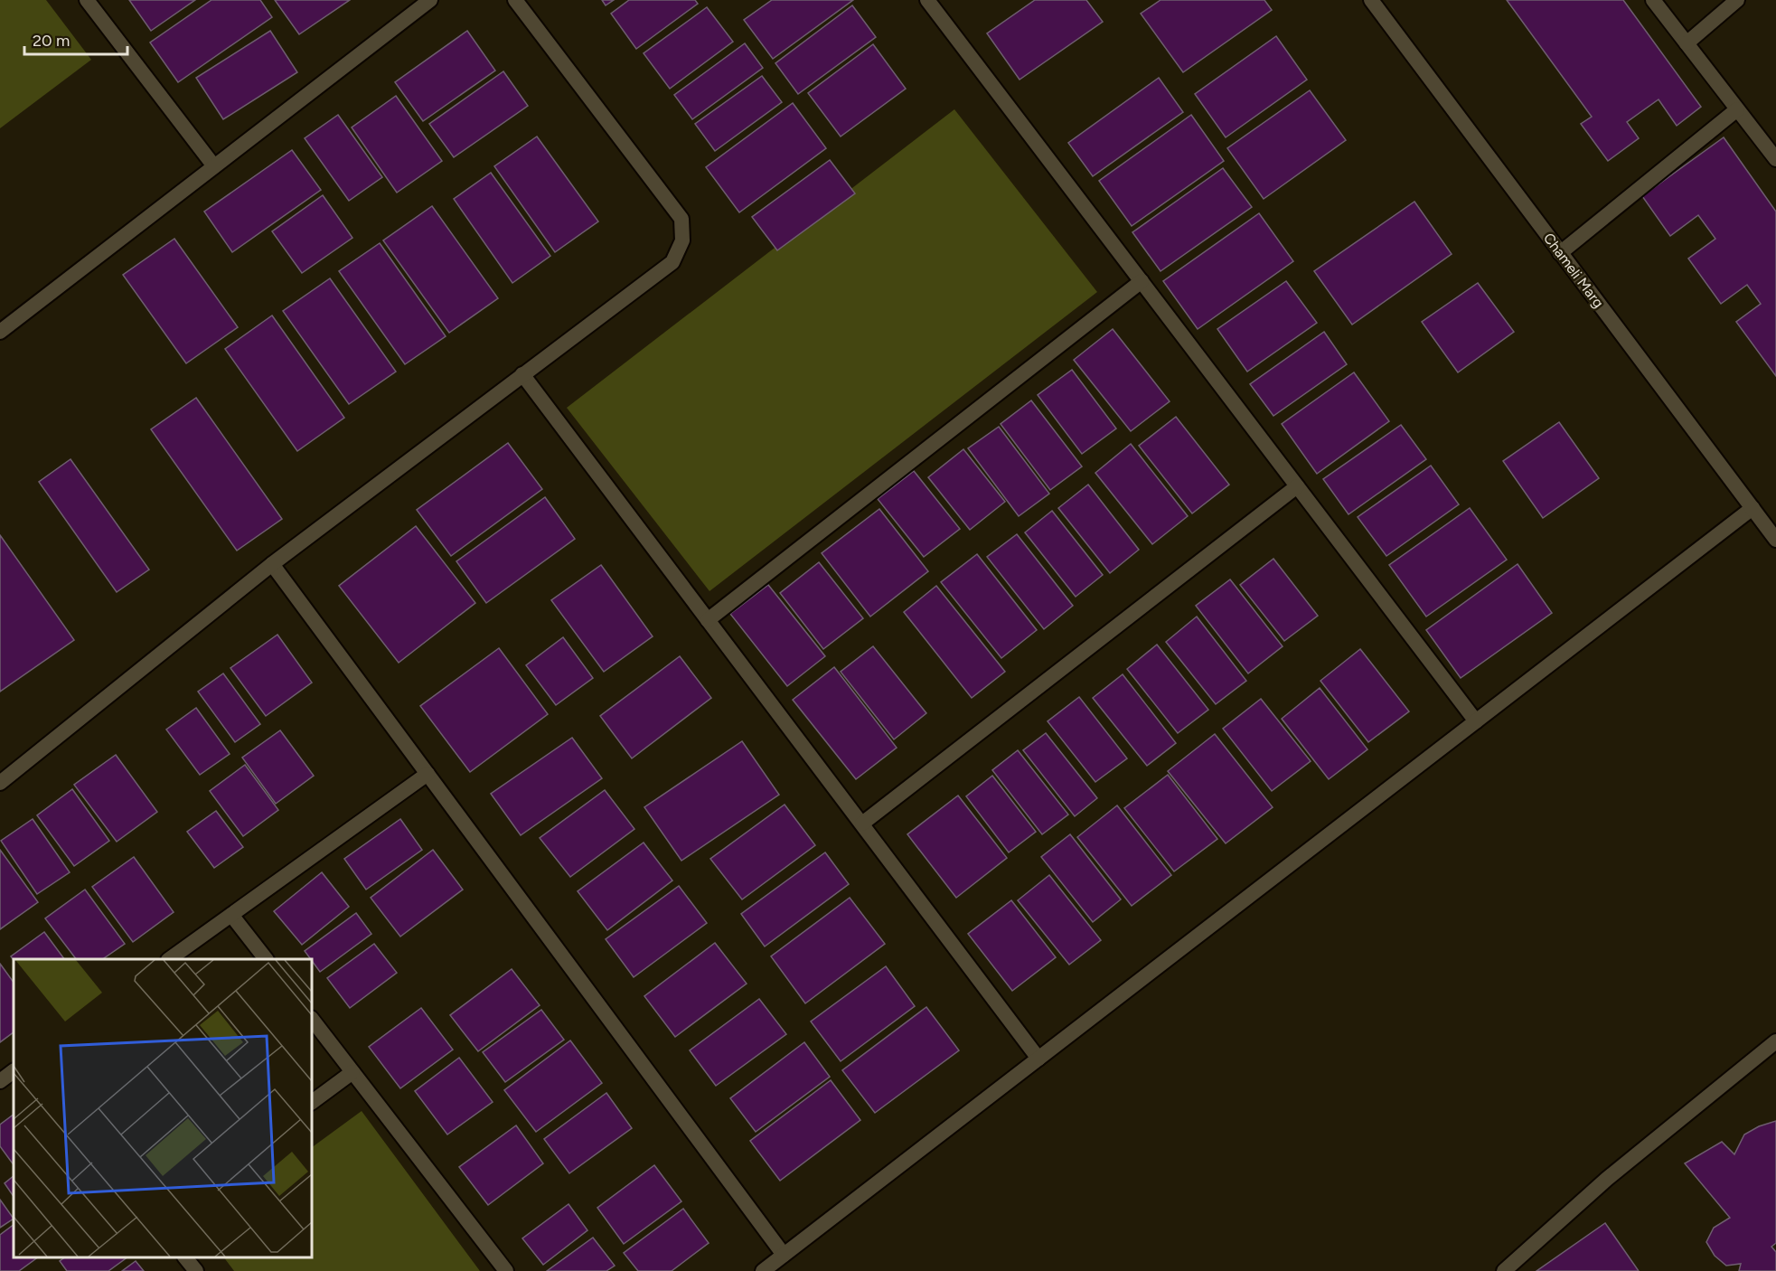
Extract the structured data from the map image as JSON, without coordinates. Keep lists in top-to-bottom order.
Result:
{
  "streets": {
    "street": ["Chameli Marg"]
  },
  "scale_bar": "20 m"
}
